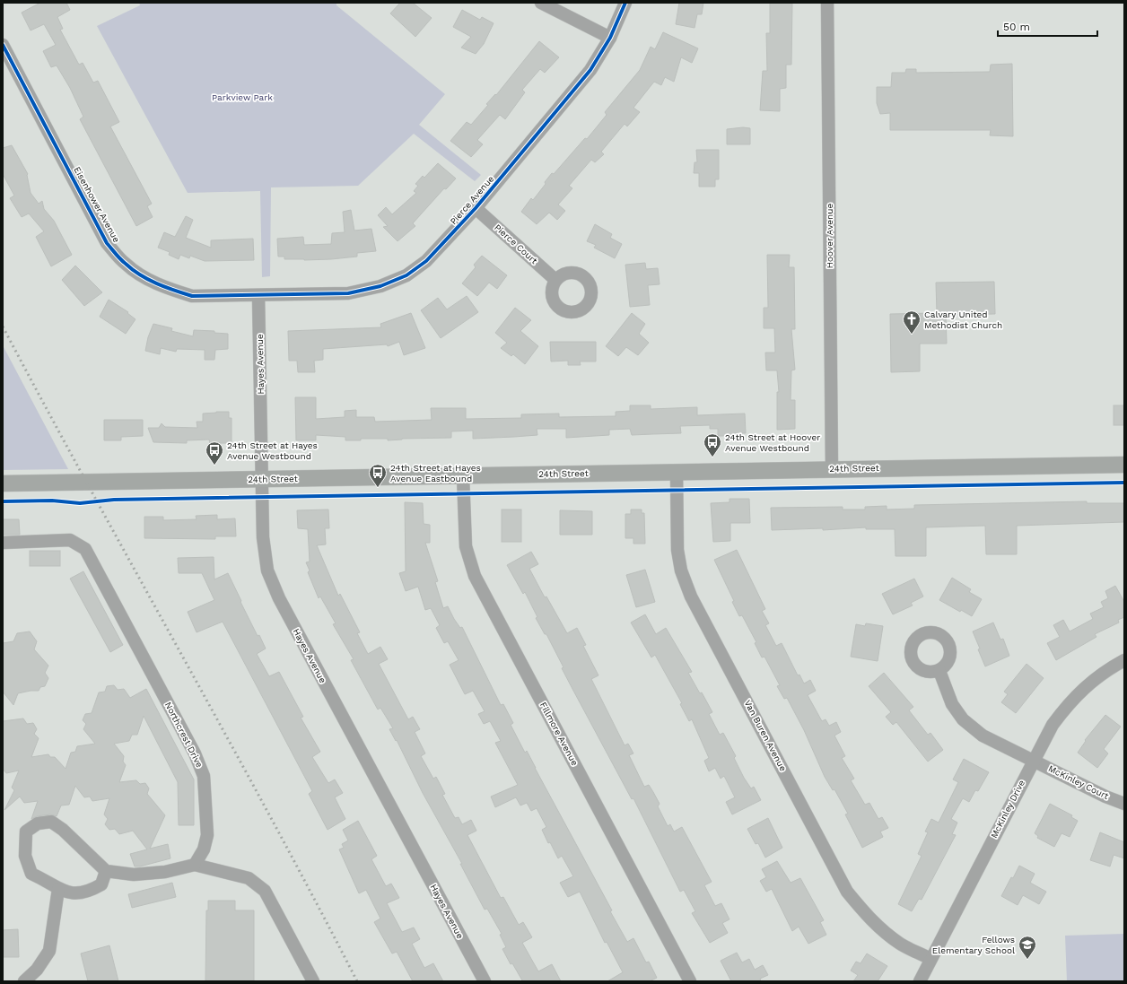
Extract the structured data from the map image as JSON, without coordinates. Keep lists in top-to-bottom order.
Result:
{
  "streets": {
    "main road": ["24th Street"],
    "street": [
      "Pierce Avenue",
      "Eisenhower Avenue",
      "Hoover Avenue",
      "Pierce Court",
      "Hayes Avenue",
      "Fillmore Avenue",
      "Northcrest Drive",
      "Van Buren Avenue",
      "McKinley Court",
      "McKinley Drive"
    ]
  },
  "crossings": [
    ["Pierce Avenue", "Eisenhower Avenue"],
    ["Pierce Avenue", "Pierce Court"],
    ["Pierce Avenue", "Hayes Avenue"],
    ["Eisenhower Avenue", "Hayes Avenue"],
    ["Hoover Avenue", "24th Street"],
    ["Hayes Avenue", "24th Street"],
    ["24th Street", "Fillmore Avenue"],
    ["24th Street", "Van Buren Avenue"],
    ["Van Buren Avenue", "McKinley Drive"],
    ["McKinley Court", "McKinley Drive"]
  ],
  "parks": ["Parkview Park"],
  "places": {
    "church": ["Calvary United Methodist Church"],
    "bus stop": ["24th Street at Hoover Avenue Westbound", "24th Street at Hayes Avenue Westbound", "24th Street at Hayes Avenue Eastbound"],
    "school or university": ["Fellows Elementary School"]
  },
  "scale_bar": "50 m"
}
